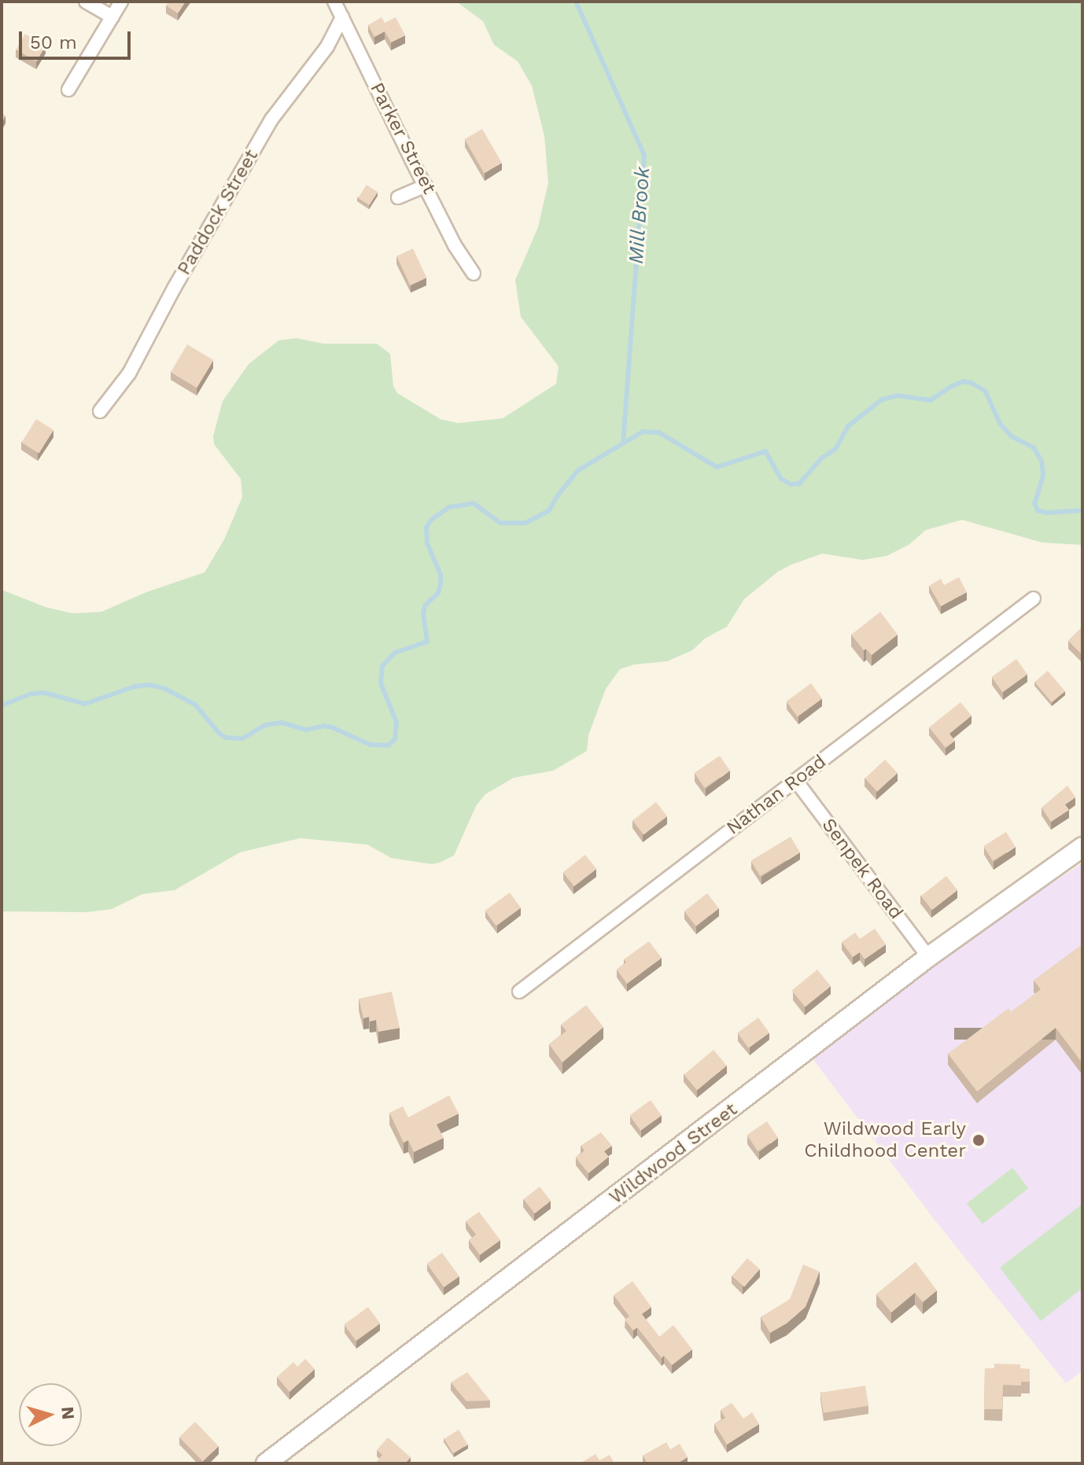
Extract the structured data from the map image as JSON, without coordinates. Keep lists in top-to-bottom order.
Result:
{
  "streets": {
    "street": [
      "Parker Street",
      "Paddock Street",
      "Nathan Road",
      "Senpek Road",
      "Wildwood Street"
    ]
  },
  "crossings": [
    ["Parker Street", "Paddock Street"],
    ["Nathan Road", "Senpek Road"],
    ["Senpek Road", "Wildwood Street"]
  ],
  "water": ["Mill Brook"],
  "places": ["Wildwood Early Childhood Center"],
  "scale_bar": "50 m",
  "north": "right"
}
